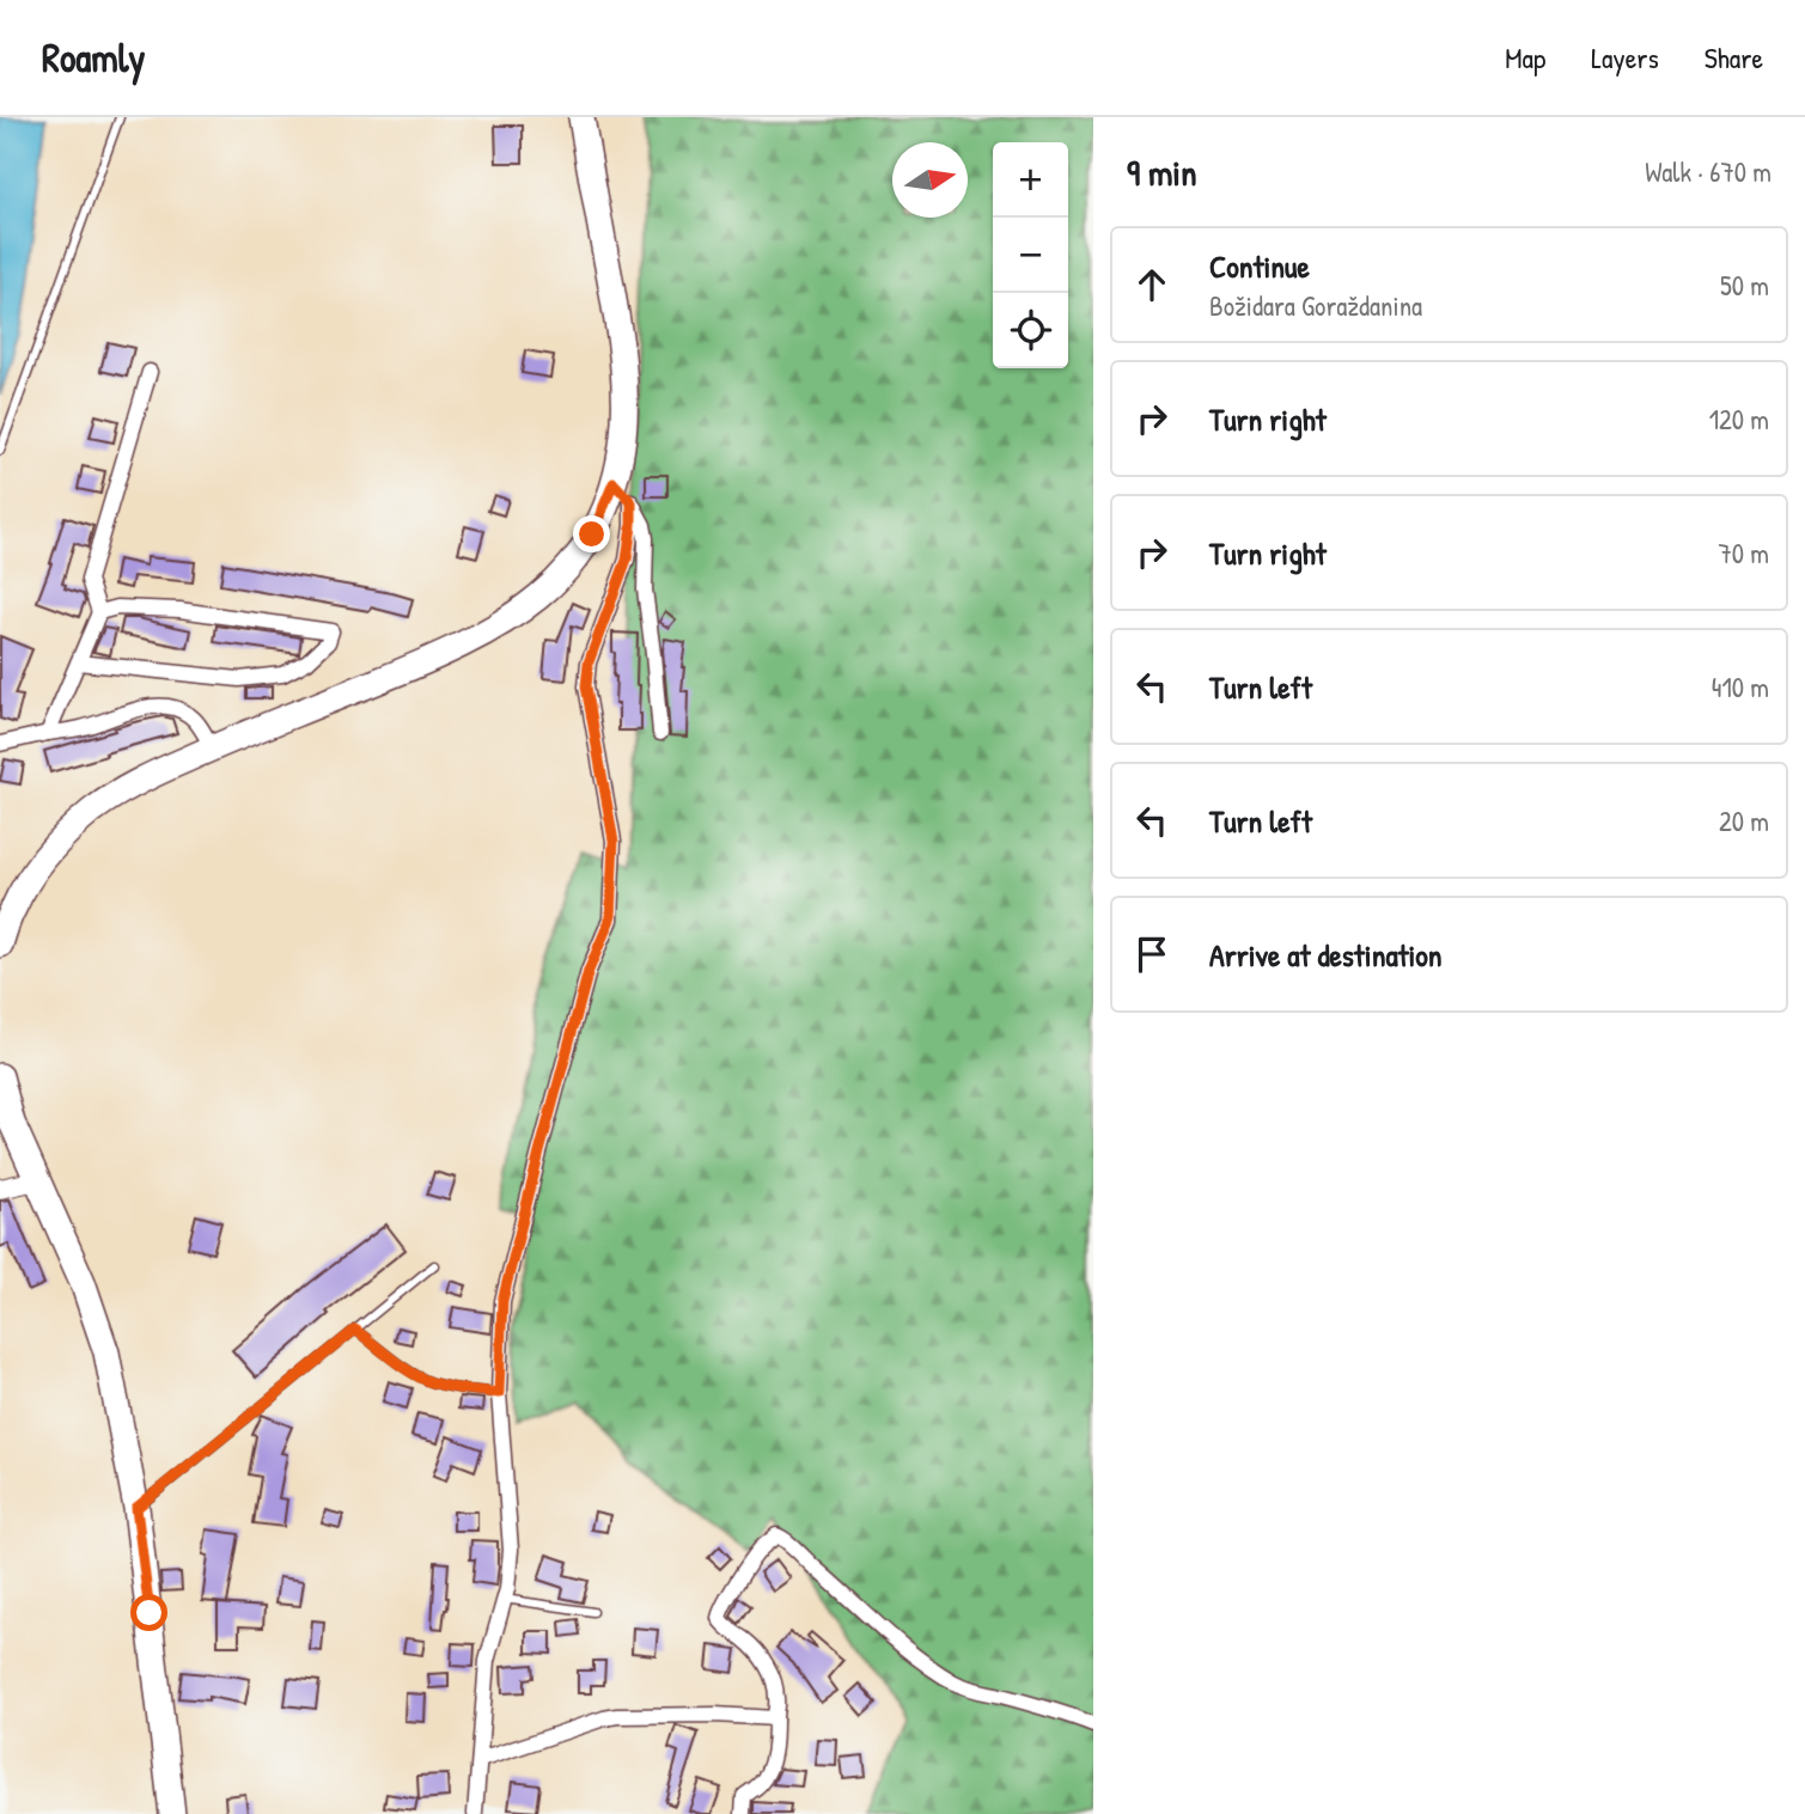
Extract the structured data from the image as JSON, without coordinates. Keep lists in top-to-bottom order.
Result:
{
  "north": "right",
  "page": {
    "header": "Roamly",
    "nav": ["Map", "Layers", "Share"],
    "heading": ["9 min", "Walk · 670 m"],
    "map_buttons": ["+", "−"],
    "list": [
      ["Continue", "Božidara Goraždanina", "50 m"],
      ["Turn right", "120 m"],
      ["Turn right", "70 m"],
      ["Turn left", "410 m"],
      ["Turn left", "20 m"],
      "Arrive at destination"
    ]
  }
}
